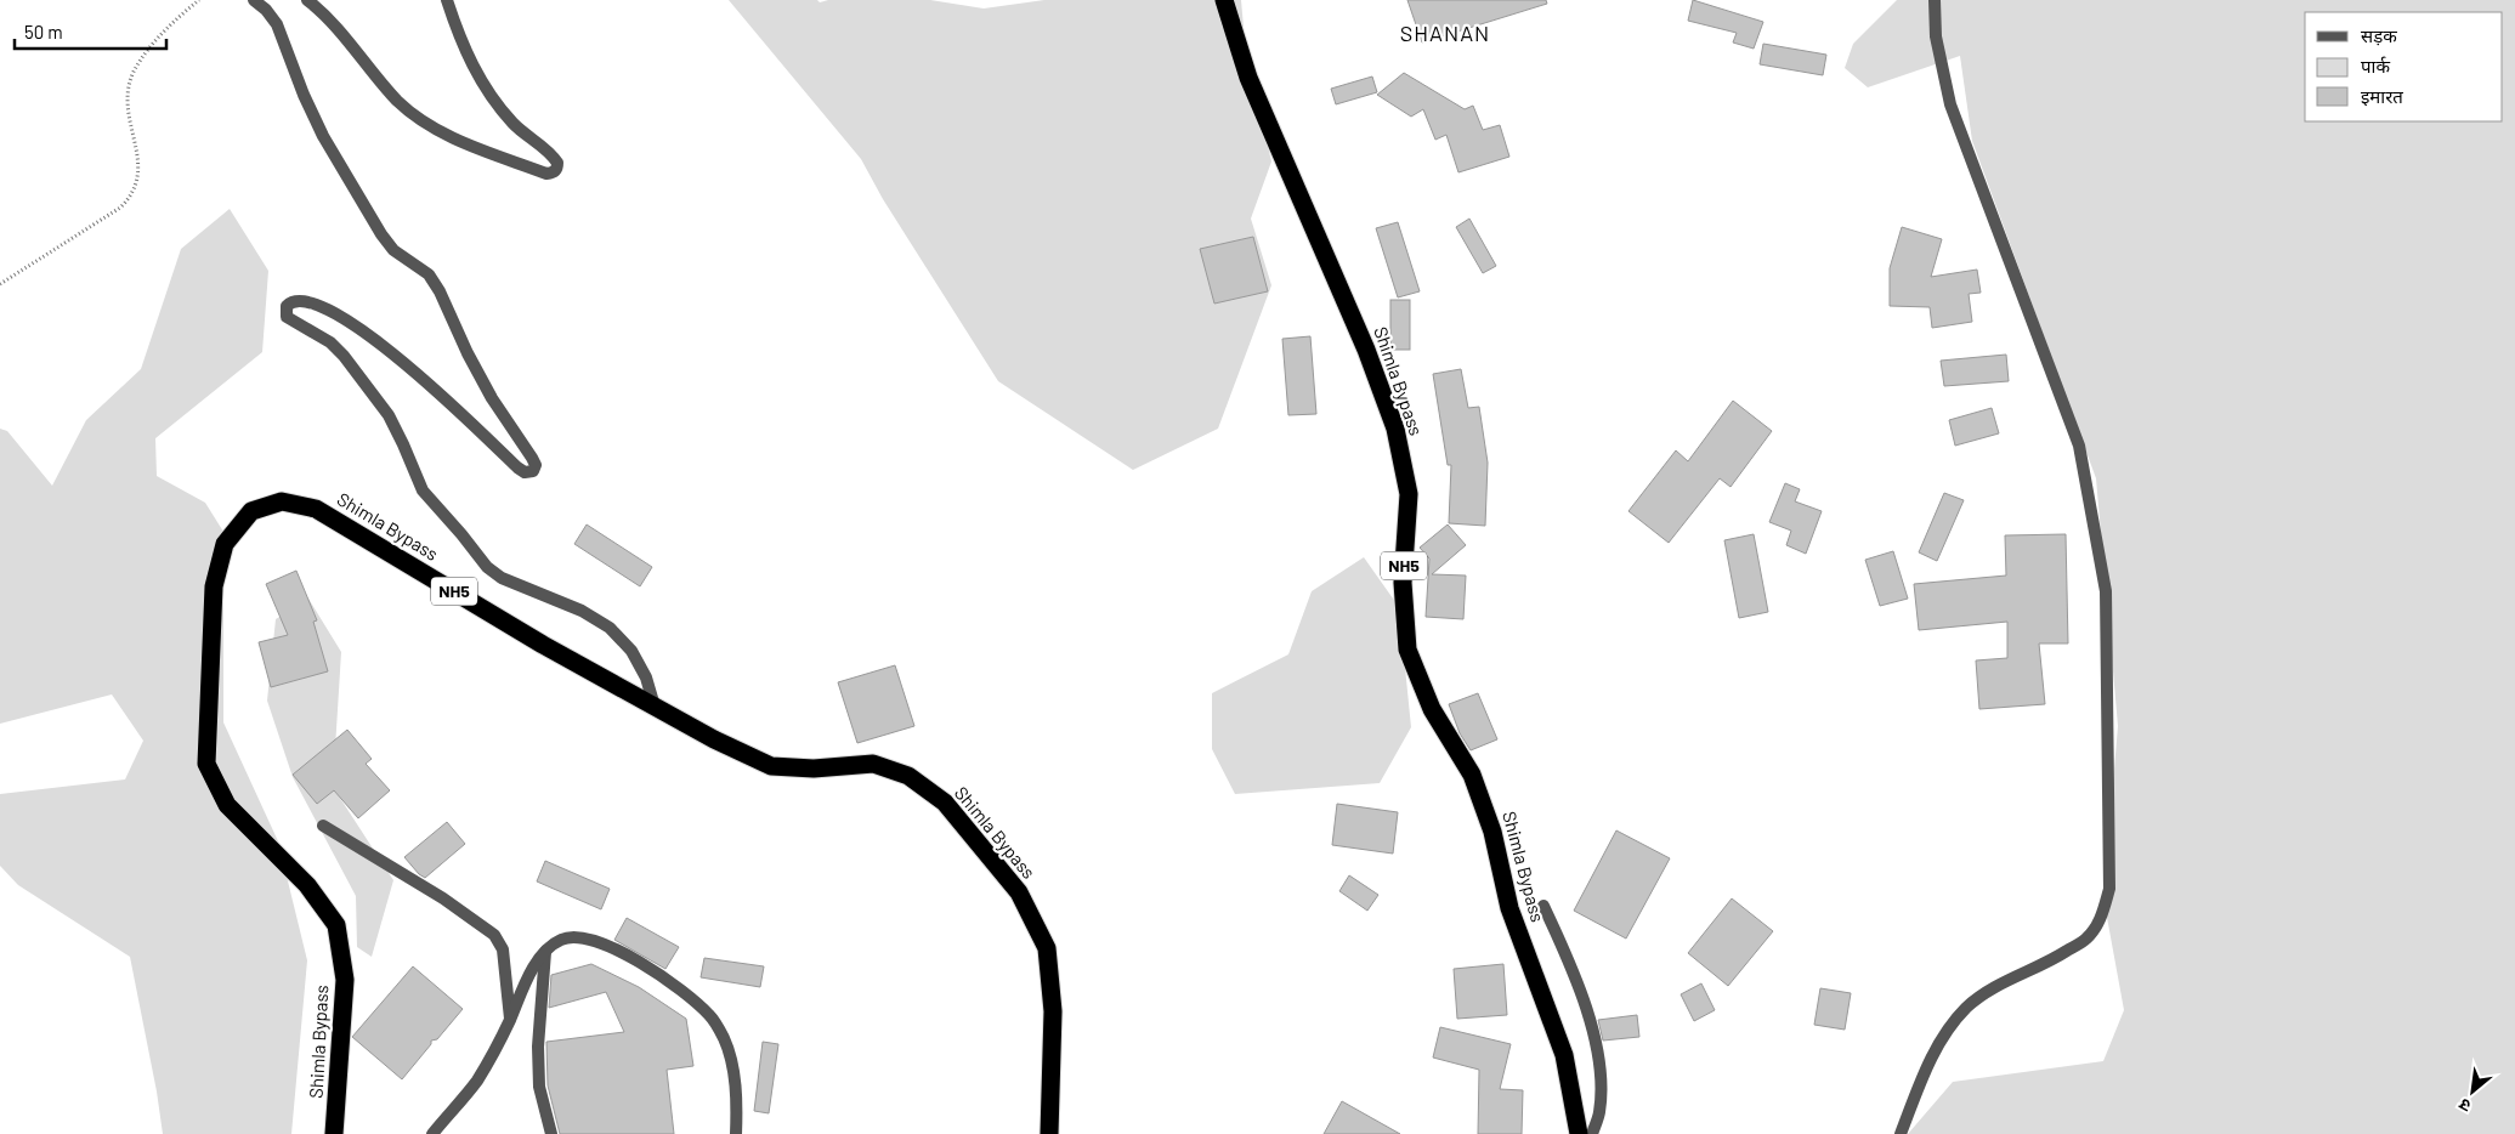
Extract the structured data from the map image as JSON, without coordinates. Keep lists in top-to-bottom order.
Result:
{
  "streets": {
    "highway": ["Shimla Bypass", "NH5"]
  },
  "districts": ["SHANAN"],
  "legend": ["सड़क", "पार्क", "इमारत"],
  "scale_bar": "50 m",
  "north": "bottom left"
}
